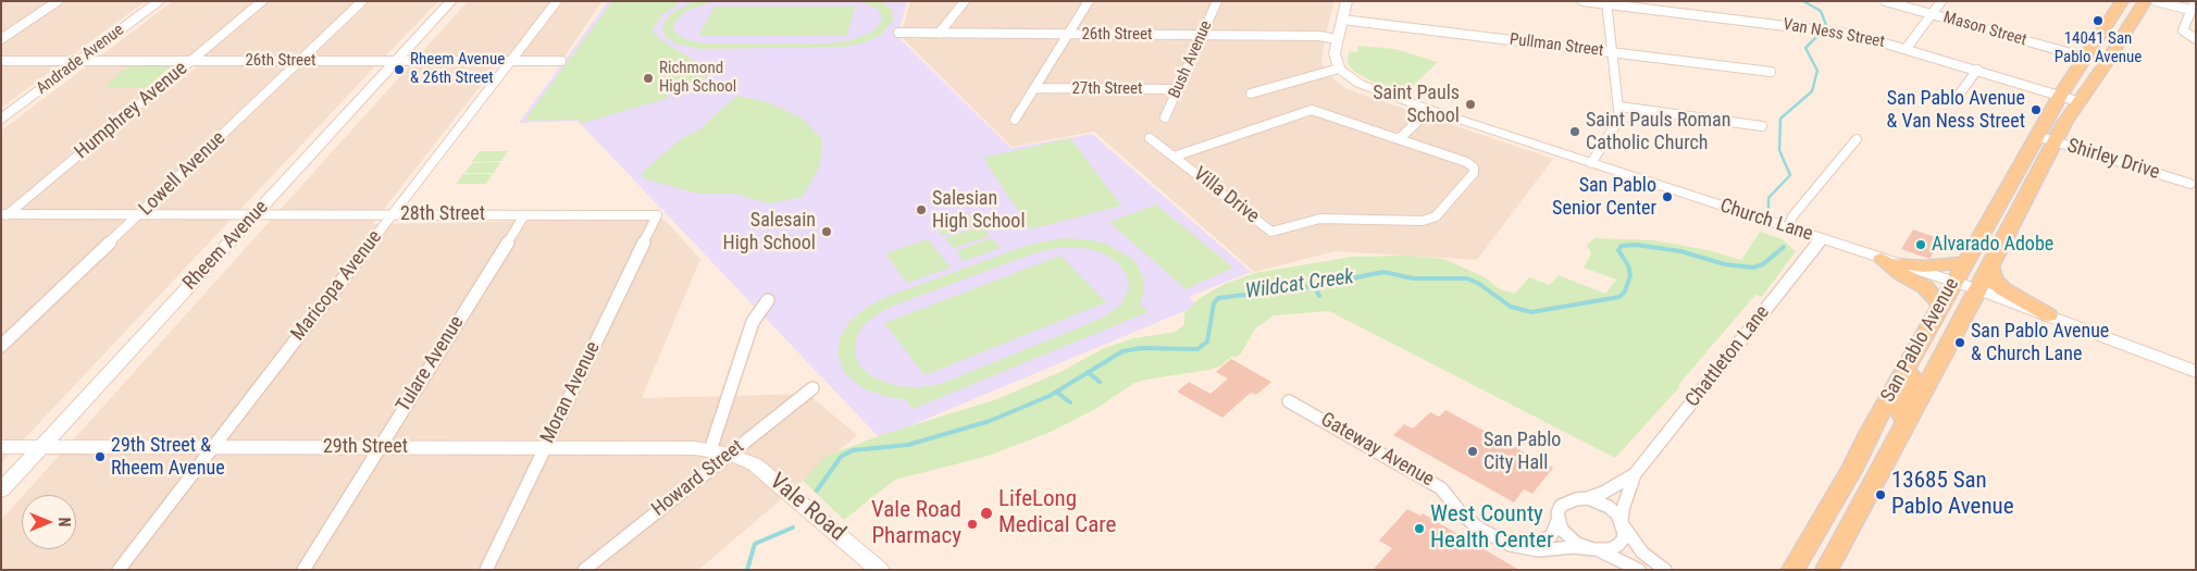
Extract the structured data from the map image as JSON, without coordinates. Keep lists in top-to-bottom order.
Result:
{
  "streets": {
    "main road": ["San Pablo Avenue"],
    "street": [
      "Mason Street",
      "Van Ness Street",
      "26th Street",
      "Pullman Street",
      "Andrade Avenue",
      "Bush Avenue",
      "27th Street",
      "Humphrey Avenue",
      "Shirley Drive",
      "Lowell Avenue",
      "Villa Drive",
      "28th Street",
      "Church Lane",
      "Rheem Avenue",
      "Maricopa Avenue",
      "Chattleton Lane",
      "Tulare Avenue",
      "Moran Avenue",
      "29th Street",
      "Gateway Avenue",
      "Howard Street",
      "Vale Road"
    ]
  },
  "crossings": [
    ["Mason Street", "San Pablo Avenue"],
    ["Van Ness Street", "San Pablo Avenue"],
    ["26th Street", "Andrade Avenue"],
    ["26th Street", "Bush Avenue"],
    ["26th Street", "Humphrey Avenue"],
    ["26th Street", "Lowell Avenue"],
    ["26th Street", "Rheem Avenue"],
    ["26th Street", "Maricopa Avenue"],
    ["Bush Avenue", "27th Street"],
    ["Humphrey Avenue", "28th Street"],
    ["Shirley Drive", "San Pablo Avenue"],
    ["Lowell Avenue", "28th Street"],
    ["28th Street", "Rheem Avenue"],
    ["28th Street", "Maricopa Avenue"],
    ["28th Street", "Tulare Avenue"],
    ["28th Street", "Moran Avenue"],
    ["Church Lane", "San Pablo Avenue"],
    ["Church Lane", "Chattleton Lane"],
    ["Rheem Avenue", "29th Street"],
    ["Maricopa Avenue", "29th Street"],
    ["Chattleton Lane", "Gateway Avenue"],
    ["Tulare Avenue", "29th Street"],
    ["Moran Avenue", "29th Street"],
    ["29th Street", "Howard Street"],
    ["29th Street", "Vale Road"],
    ["Howard Street", "Vale Road"]
  ],
  "water": ["Wildcat Creek"],
  "places": [
    "14041 San Pablo Avenue",
    "Rheem Avenue & 26th Street",
    "Richmond High School",
    "Saint Pauls School",
    "San Pablo Avenue & Van Ness Street",
    "Saint Pauls Roman Catholic Church",
    "San Pablo Senior Center",
    "Salesian High School",
    "Salesain High School",
    "Alvarado Adobe",
    "San Pablo Avenue & Church Lane",
    "San Pablo City Hall",
    "29th Street & Rheem Avenue",
    "13685 San Pablo Avenue",
    "LifeLong Medical Care",
    "Vale Road Pharmacy",
    "West County Health Center"
  ],
  "north": "right"
}
